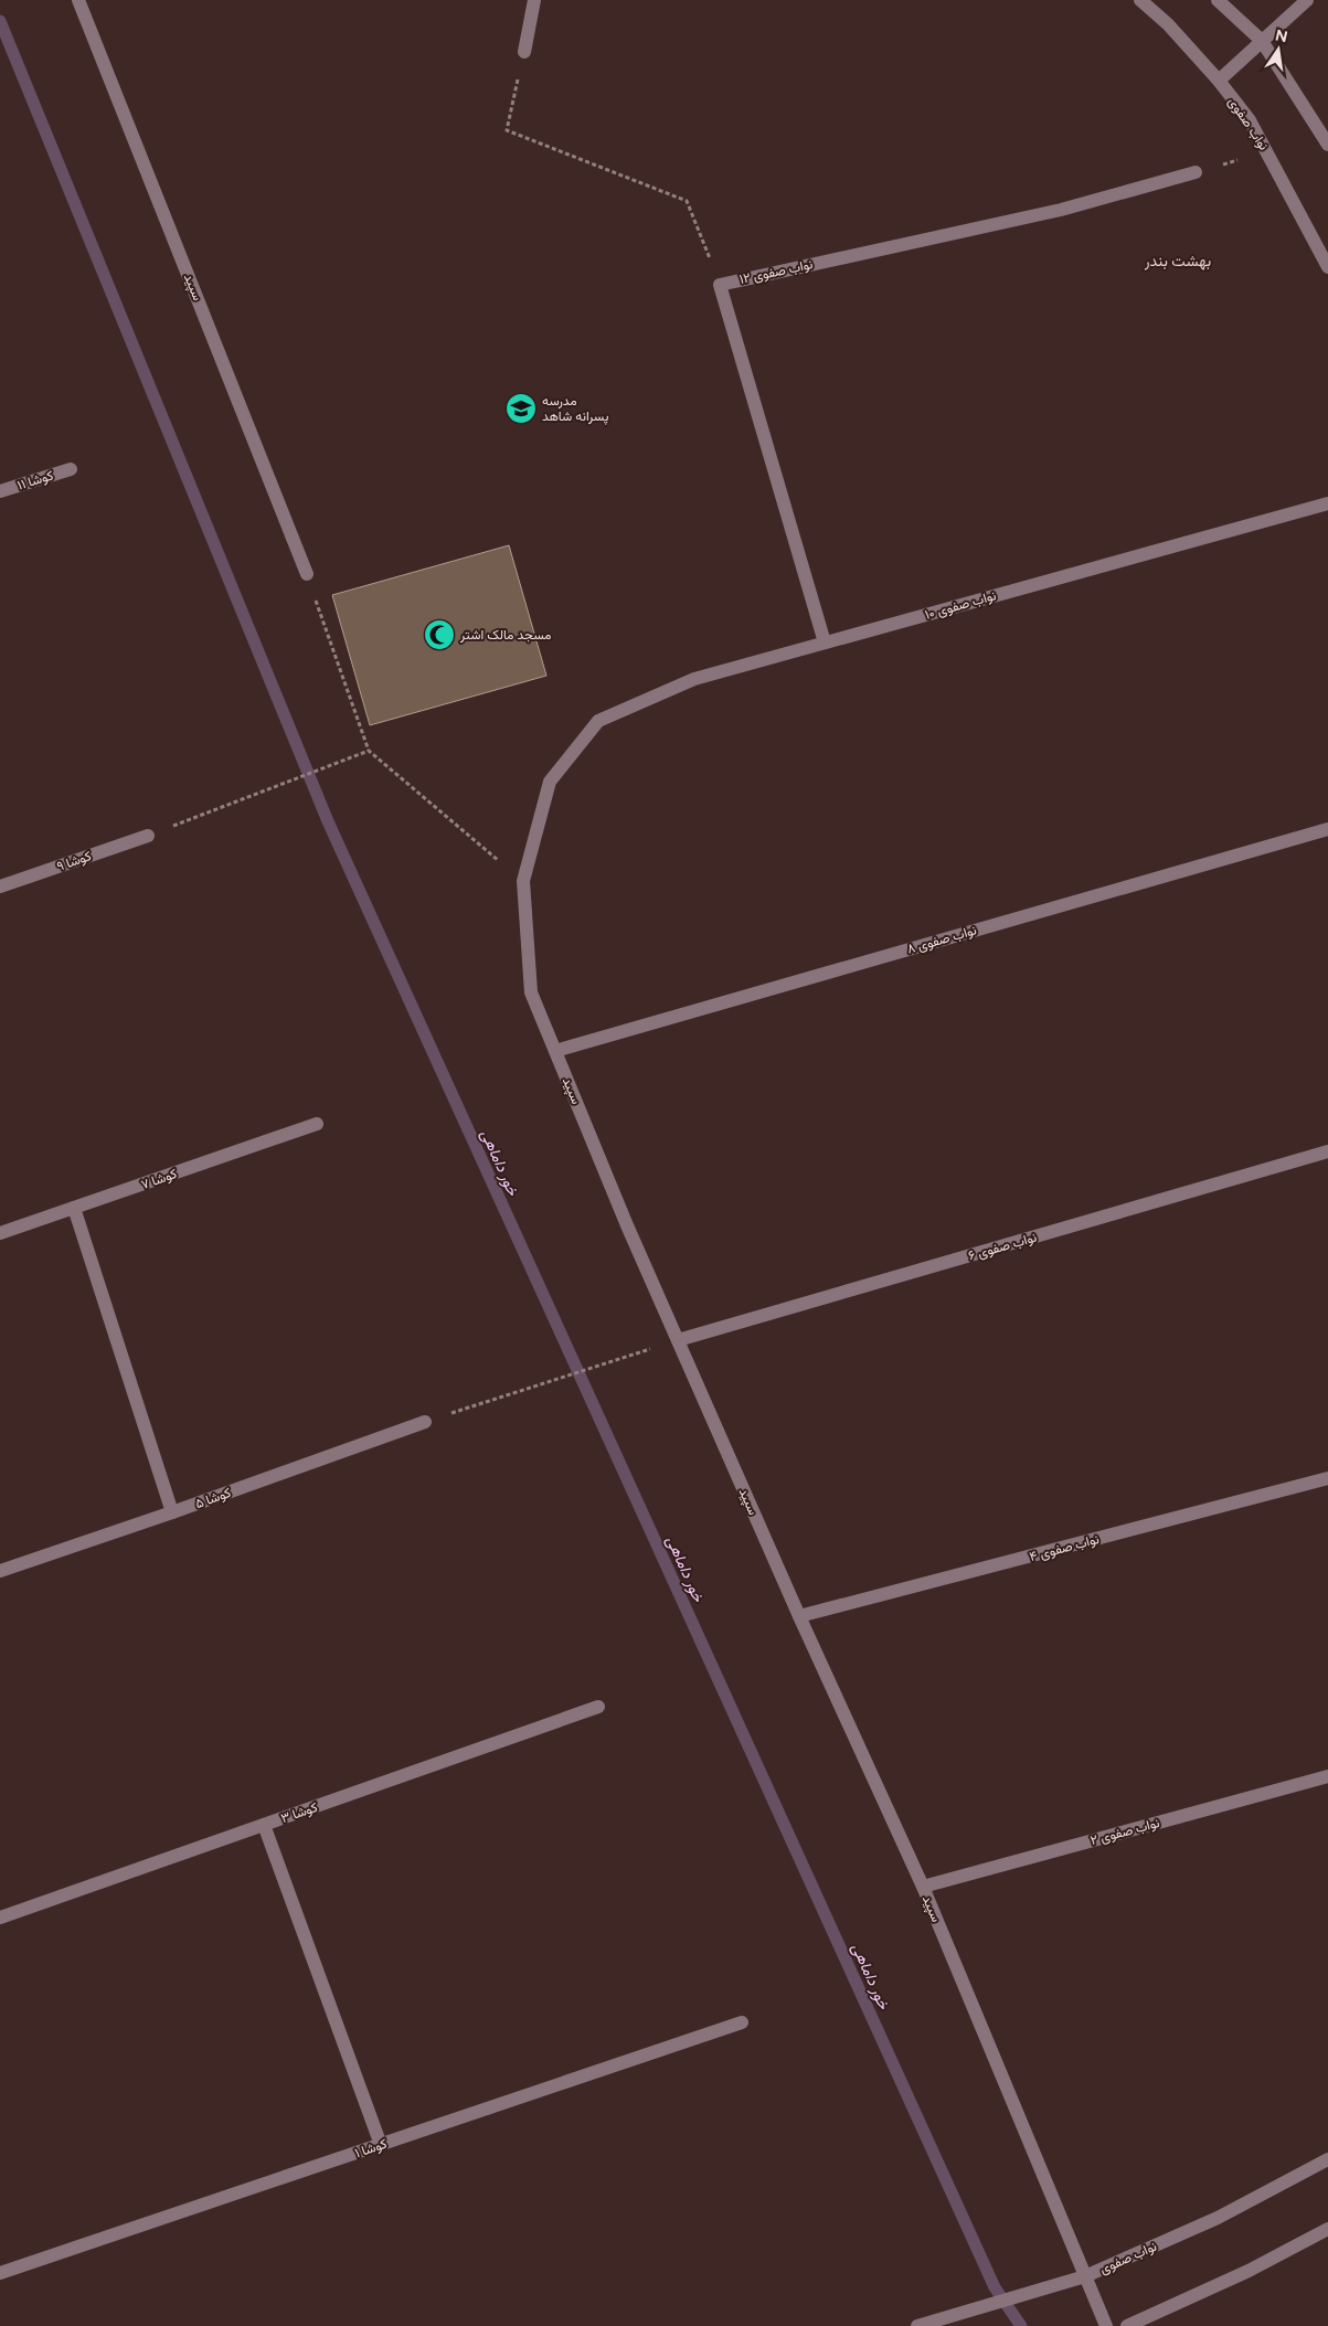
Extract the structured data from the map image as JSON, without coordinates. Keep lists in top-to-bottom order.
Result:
{
  "streets": {
    "street": [
      "نواب صفوی",
      "نواب صفوی ۱۲",
      "سپید",
      "کوشا ۱۱",
      "نواب صفوی ۱۰",
      "کوشا ۹",
      "نواب صفوی ۸",
      "کوشا ۷",
      "نواب صفوی ۶",
      "کوشا ۵",
      "نواب صفوی ۴",
      "کوشا ۳",
      "نواب صفوی ۲",
      "کوشا ۱"
    ]
  },
  "crossings": [
    ["نواب صفوی", "سپید"],
    ["نواب صفوی ۱۲", "نواب صفوی ۱۰"],
    ["سپید", "نواب صفوی ۱۰"],
    ["سپید", "نواب صفوی ۸"],
    ["سپید", "نواب صفوی ۶"],
    ["سپید", "نواب صفوی ۴"],
    ["سپید", "نواب صفوی ۲"]
  ],
  "districts": ["بهشت بندر"],
  "water": ["خور داماهی"],
  "places": {
    "school or university": ["مدرسه پسرانه شاهد"],
    "mosque": ["مسجد مالک اشتر"]
  },
  "north": "top"
}
